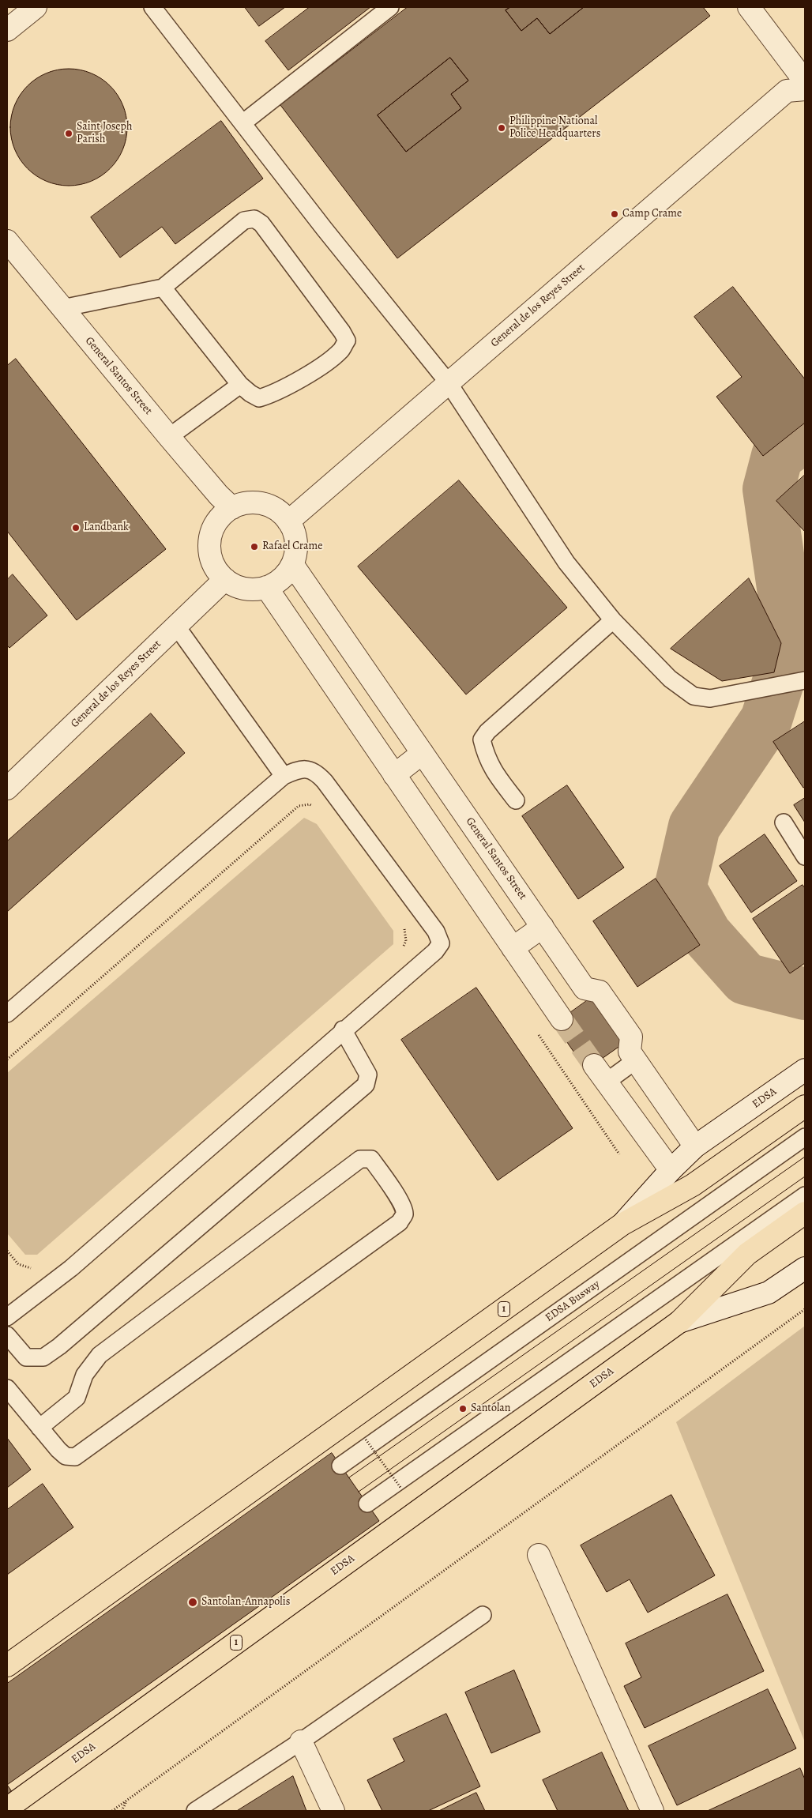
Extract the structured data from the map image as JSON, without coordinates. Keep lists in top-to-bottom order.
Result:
{
  "streets": {
    "highway": ["EDSA", "1"],
    "street": ["General de los Reyes Street", "General Santos Street"],
    "lane": ["EDSA Busway"]
  },
  "crossings": [
    ["General de los Reyes Street", "General Santos Street"]
  ],
  "places": [
    "Philippine National Police Headquarters",
    "Saint Joseph Parish",
    "Camp Crame",
    "Landbank",
    "Rafael Crame",
    "Santolan",
    "Santolan-Annapolis"
  ]
}
